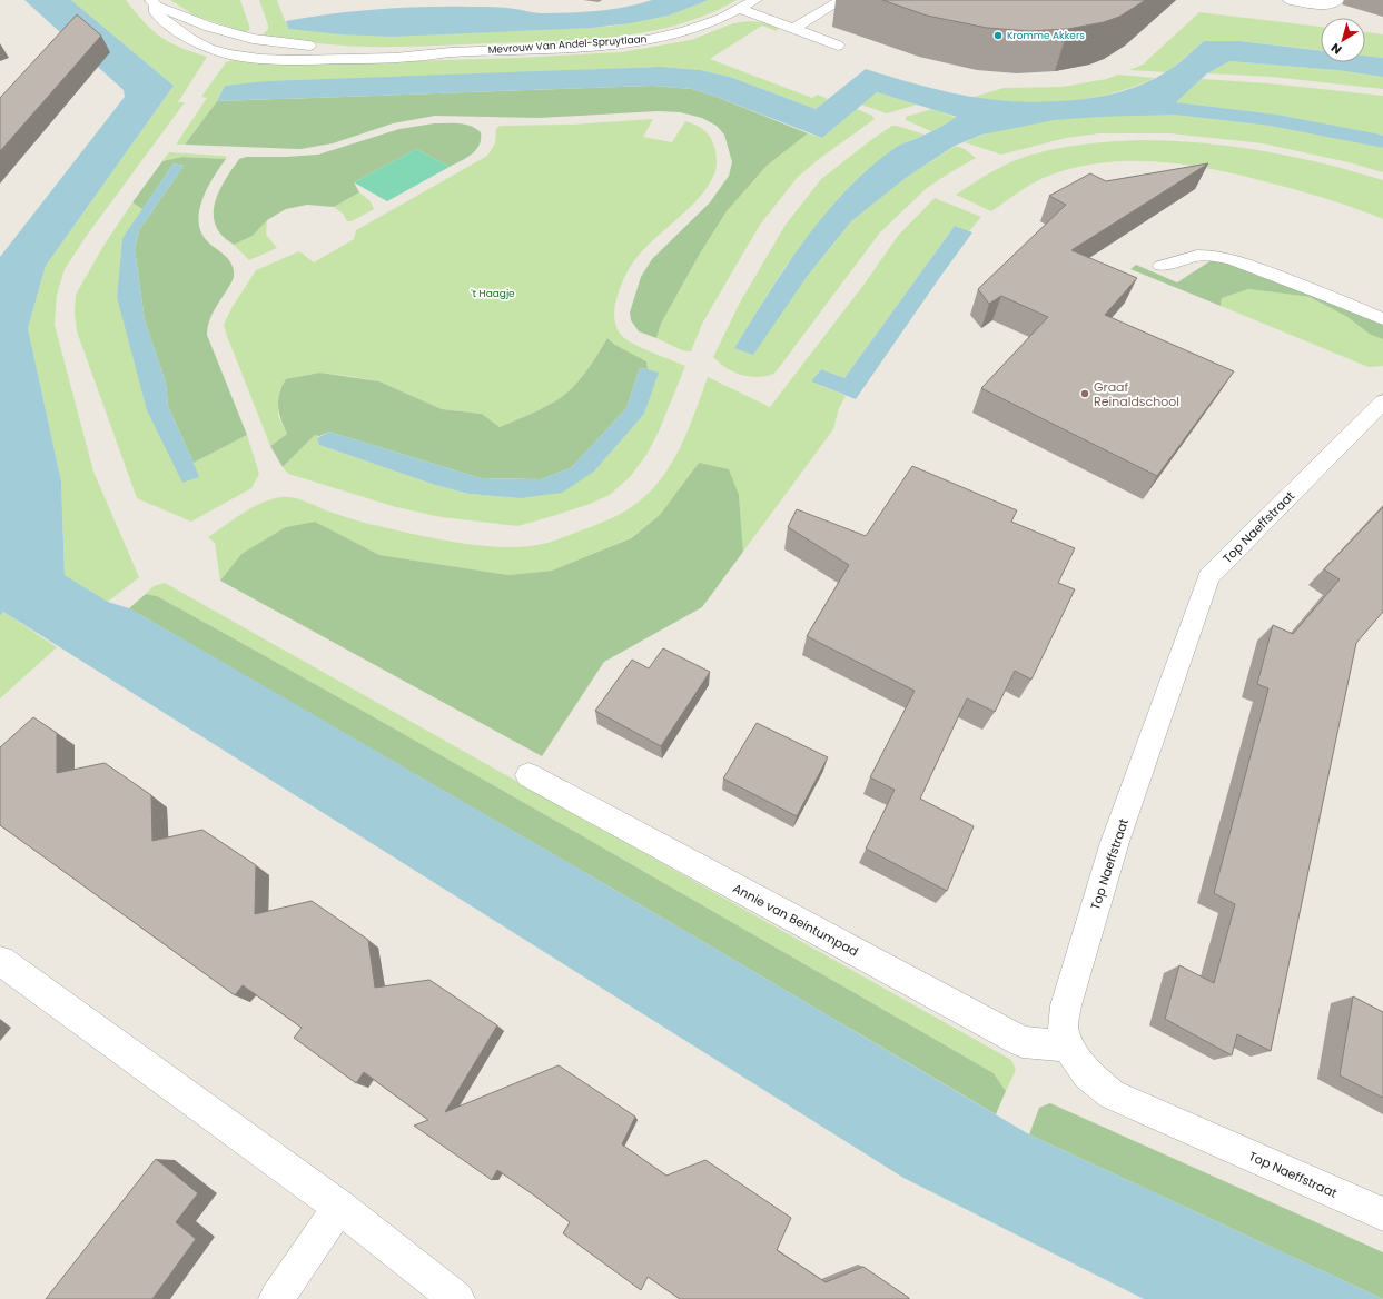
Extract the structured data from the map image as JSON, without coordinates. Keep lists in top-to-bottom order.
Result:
{
  "streets": {
    "street": ["Mevrouw Van Andel-Spruytlaan", "Top Naeffstraat", "Annie van Beintumpad"]
  },
  "crossings": [
    ["Top Naeffstraat", "Annie van Beintumpad"]
  ],
  "parks": ["'t Haagje"],
  "places": ["Kromme Akkers", "Graaf Reinaldschool"],
  "north": "bottom left"
}
